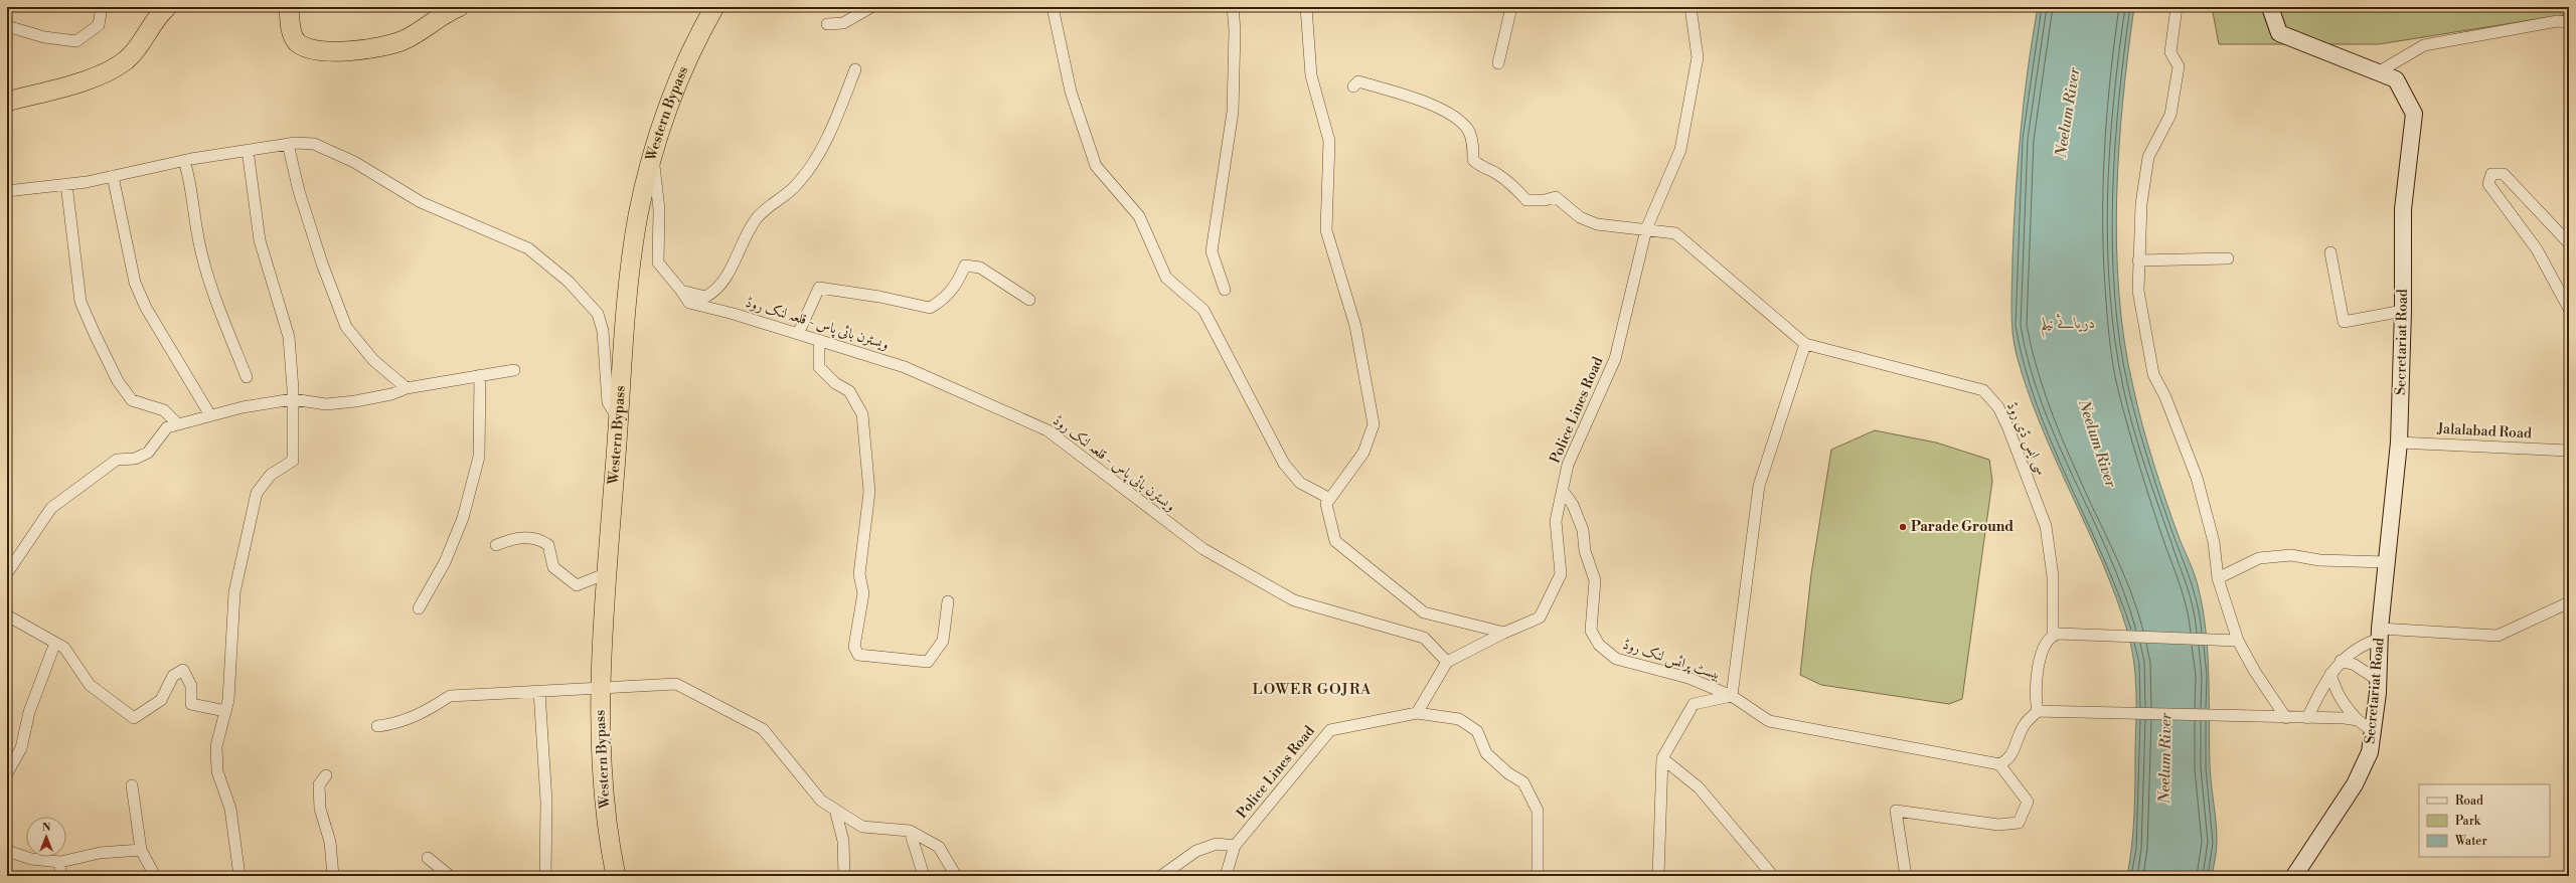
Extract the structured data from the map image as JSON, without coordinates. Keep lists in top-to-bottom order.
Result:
{
  "streets": {
    "highway": ["Western Bypass"],
    "main road": ["Secretariat Road"],
    "street": [
      "ویسٹرن بائی پاس - قلعہ لنک روڈ",
      "Police Lines Road",
      "Jalalabad Road",
      "سی ایس ڈی روڈ",
      "بیسٹ پرائس لنک روڈ"
    ]
  },
  "crossings": [
    ["Western Bypass", "ویسٹرن بائی پاس - قلعہ لنک روڈ"],
    ["ویسٹرن بائی پاس - قلعہ لنک روڈ", "Police Lines Road"],
    ["Secretariat Road", "Jalalabad Road"],
    ["Police Lines Road", "بیسٹ پرائس لنک روڈ"]
  ],
  "districts": ["LOWER GOJRA"],
  "water": ["Neelum River", "دریائے نیلم"],
  "places": ["Parade Ground"],
  "legend": ["Road", "Park", "Water"],
  "north": "top"
}
